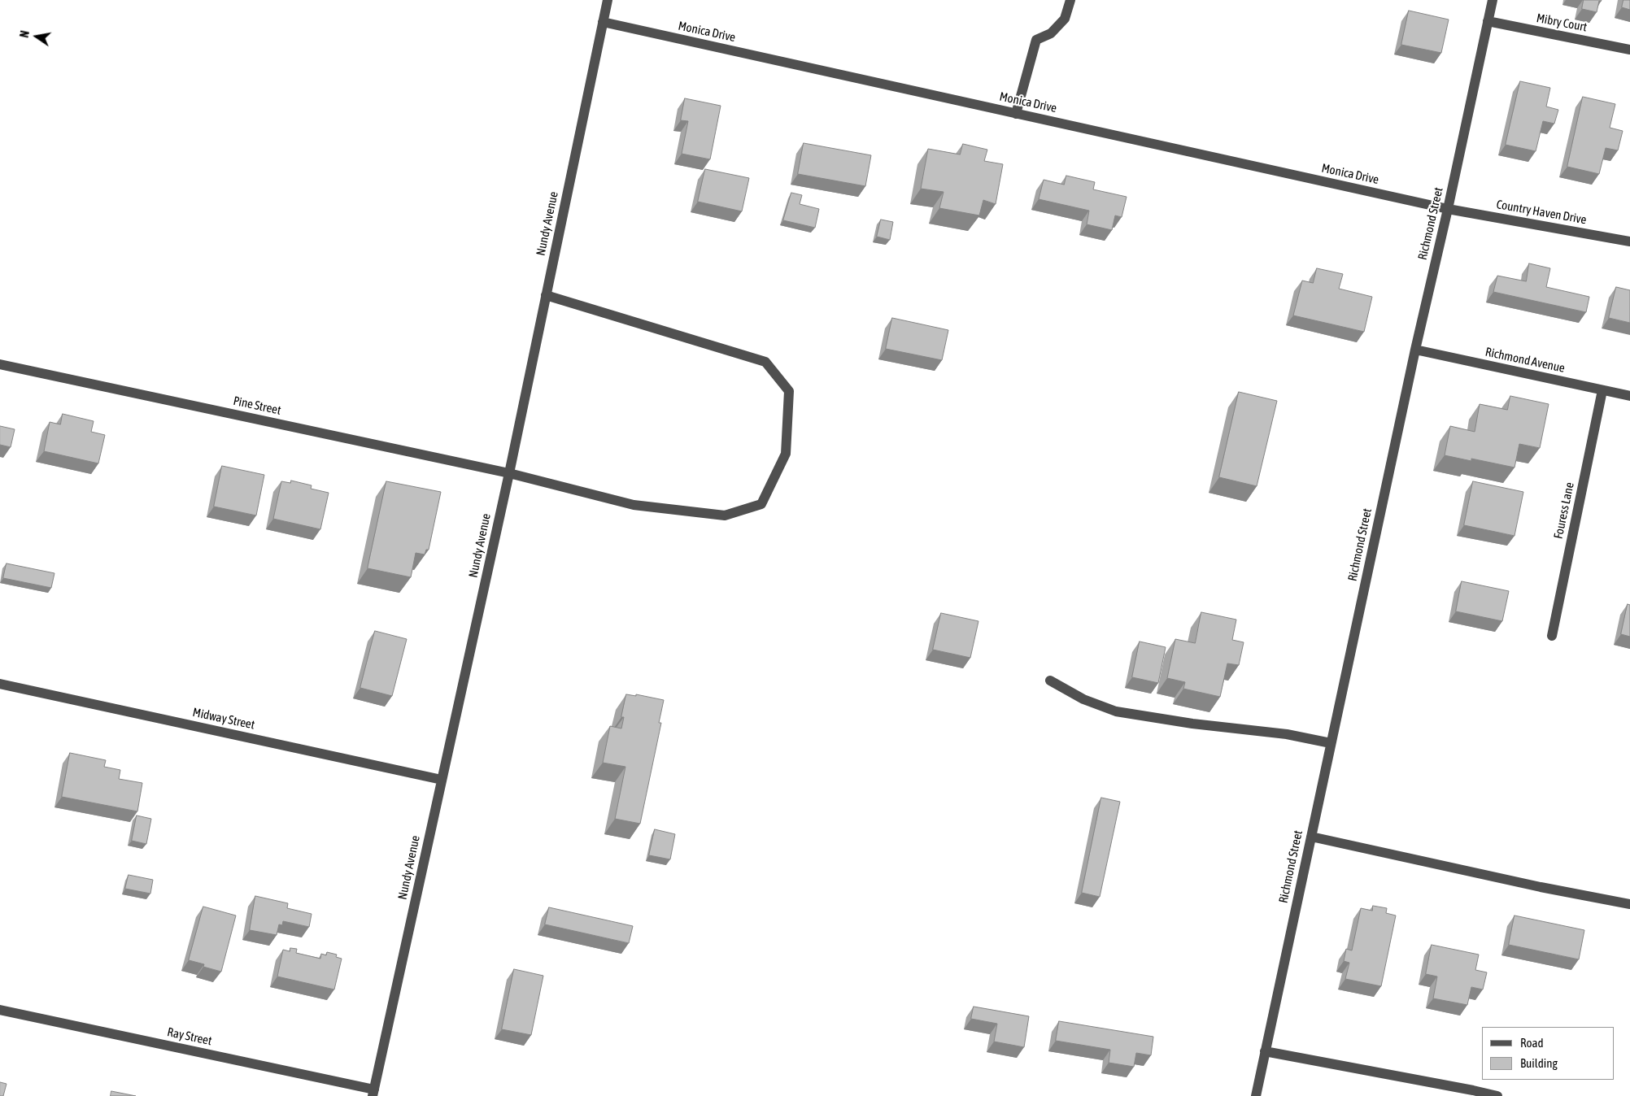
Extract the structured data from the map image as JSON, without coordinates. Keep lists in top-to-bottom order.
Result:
{
  "streets": {
    "street": [
      "Mibry Court",
      "Monica Drive",
      "Country Haven Drive",
      "Nundy Avenue",
      "Richmond Street",
      "Richmond Avenue",
      "Pine Street",
      "Fouress Lane",
      "Midway Street",
      "Ray Street"
    ]
  },
  "crossings": [
    ["Mibry Court", "Richmond Street"],
    ["Monica Drive", "Country Haven Drive"],
    ["Monica Drive", "Nundy Avenue"],
    ["Monica Drive", "Richmond Street"],
    ["Country Haven Drive", "Richmond Street"],
    ["Nundy Avenue", "Pine Street"],
    ["Nundy Avenue", "Midway Street"],
    ["Nundy Avenue", "Ray Street"],
    ["Richmond Street", "Richmond Avenue"],
    ["Richmond Avenue", "Fouress Lane"]
  ],
  "legend": ["Road", "Building"],
  "north": "left"
}
